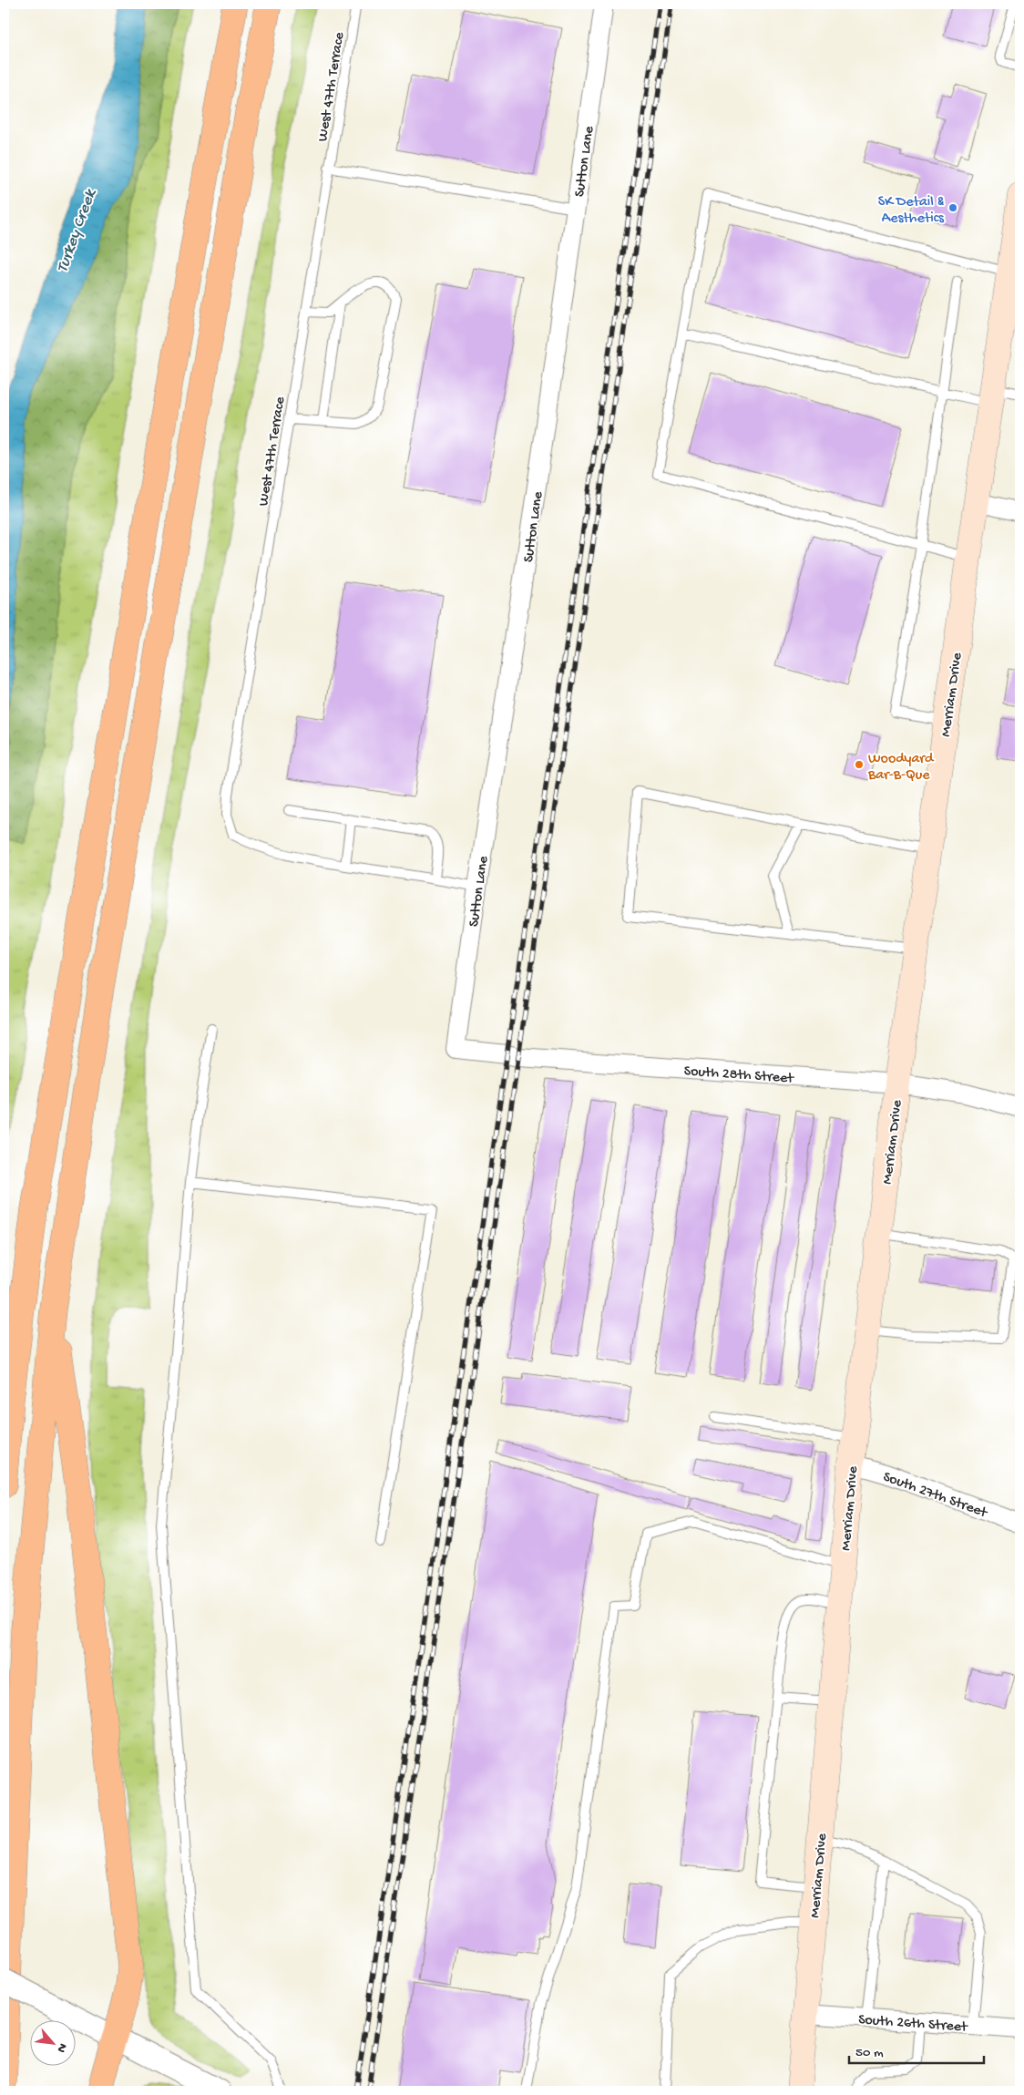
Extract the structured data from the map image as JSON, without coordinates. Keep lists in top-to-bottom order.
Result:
{
  "streets": {
    "main road": ["Merriam Drive"],
    "street": [
      "Sutton Lane",
      "South 28th Street",
      "South 27th Street",
      "South 26th Street"
    ],
    "lane": ["West 47th Terrace"]
  },
  "crossings": [
    ["Sutton Lane", "South 28th Street"],
    ["Merriam Drive", "South 28th Street"],
    ["Merriam Drive", "South 27th Street"],
    ["Merriam Drive", "South 26th Street"]
  ],
  "water": ["Turkey Creek"],
  "places": ["SK Detail & Aesthetics", "Woodyard Bar-B-Que"],
  "scale_bar": "50 m",
  "north": "bottom right"
}
